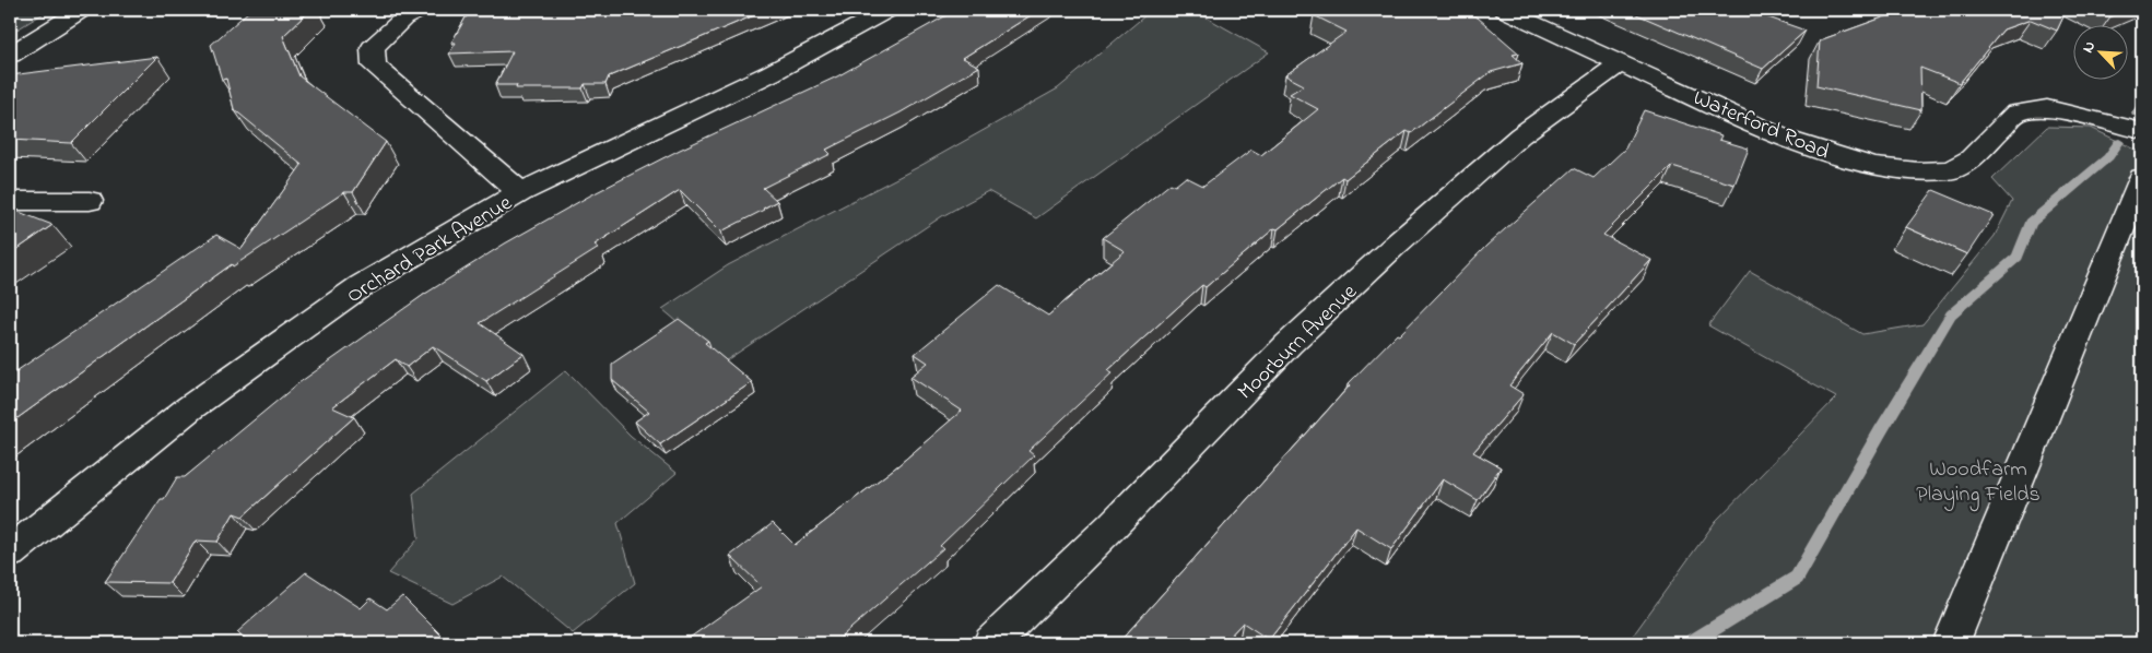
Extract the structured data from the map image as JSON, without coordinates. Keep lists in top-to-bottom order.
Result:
{
  "streets": {
    "street": ["Waterford Road", "Orchard Park Avenue", "Moorburn Avenue"]
  },
  "crossings": [
    ["Waterford Road", "Moorburn Avenue"]
  ],
  "parks": ["Woodfarm Playing Fields"],
  "north": "top left"
}
